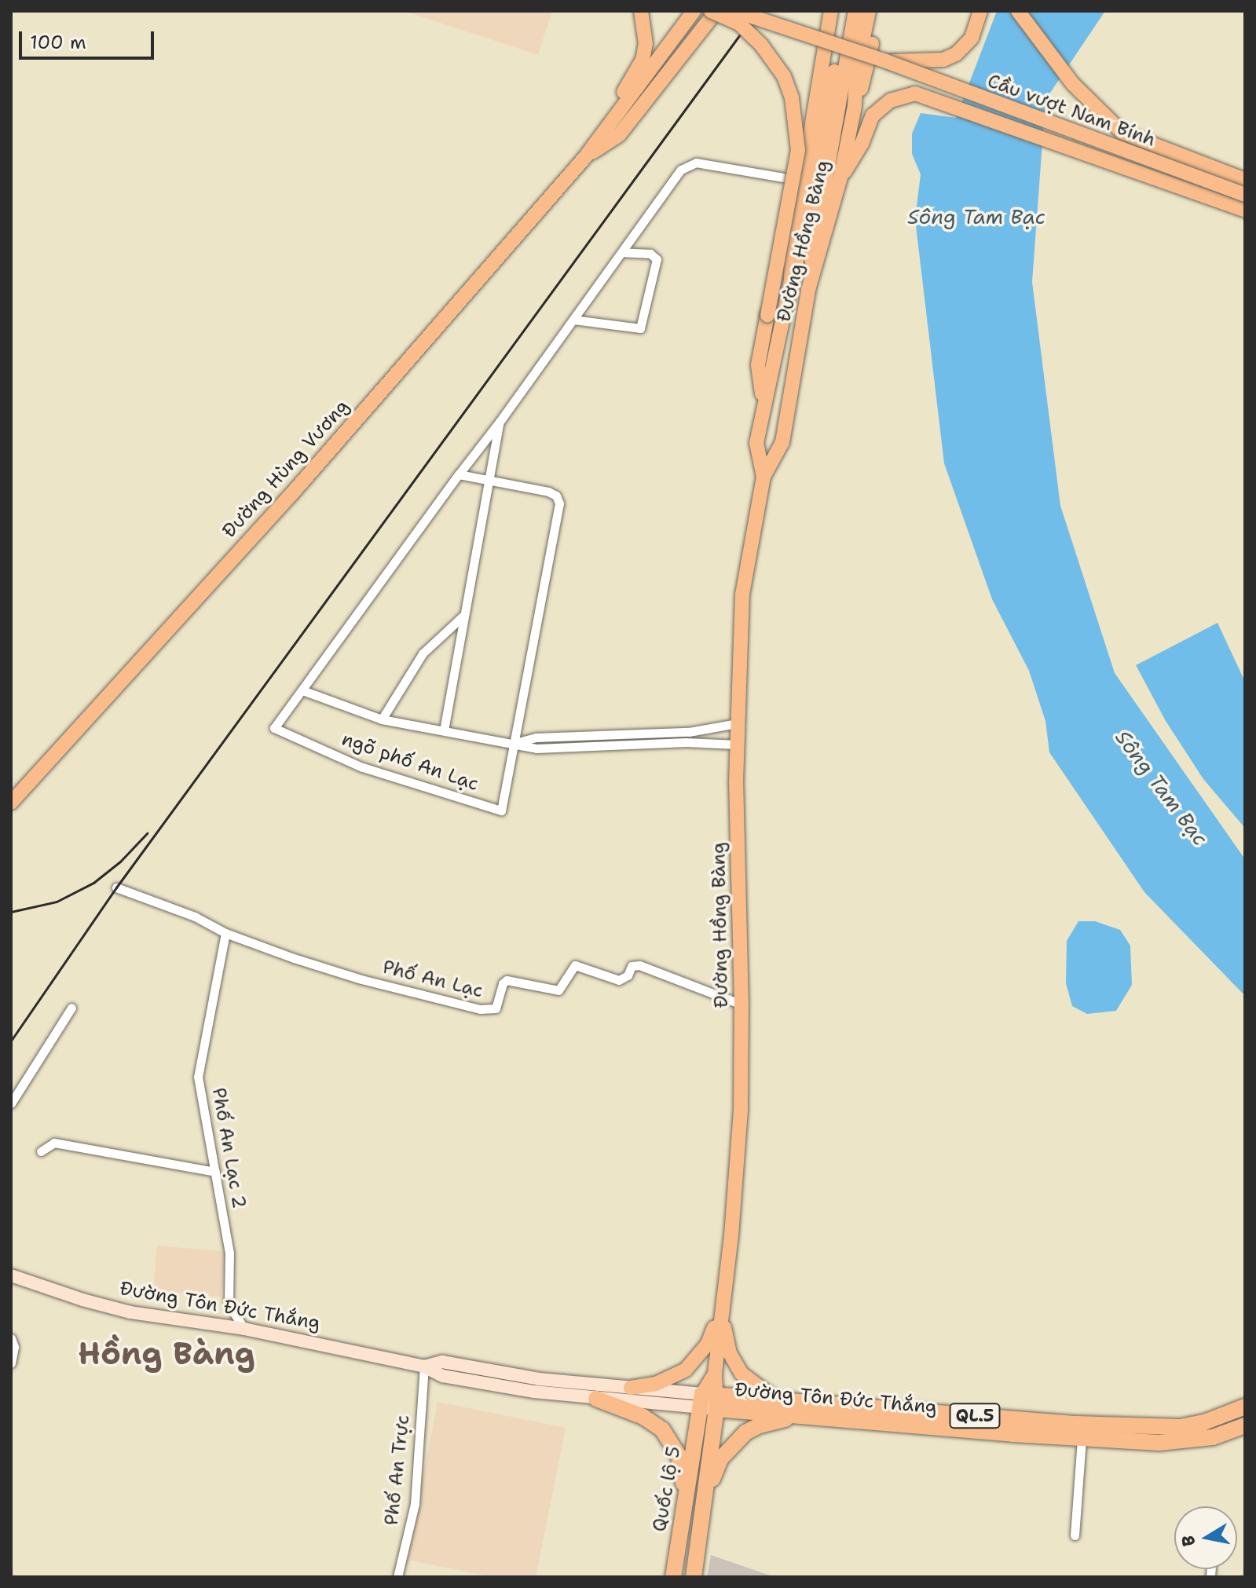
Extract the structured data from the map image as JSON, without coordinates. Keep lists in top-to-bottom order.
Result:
{
  "streets": {
    "highway": ["Đường Tôn Đức Thắng", "QL.5", "Quốc lộ 5"],
    "main road": ["Cầu vượt Nam Bính", "Đường Hồng Bàng", "Đường Hùng Vương"],
    "street": [
      "ngõ phố An Lạc",
      "Phố An Lạc",
      "Phố An Lạc 2",
      "Phố An Trực"
    ]
  },
  "crossings": [
    ["Đường Hồng Bàng", "Phố An Lạc"],
    ["Đường Hồng Bàng", "Đường Tôn Đức Thắng"],
    ["Đường Hồng Bàng", "Quốc lộ 5"],
    ["Phố An Lạc", "Phố An Lạc 2"],
    ["Phố An Lạc 2", "Đường Tôn Đức Thắng"],
    ["Đường Tôn Đức Thắng", "Phố An Trực"],
    ["Đường Tôn Đức Thắng", "Quốc lộ 5"]
  ],
  "districts": ["Hồng Bàng"],
  "water": ["Sông Tam Bạc"],
  "scale_bar": "100 m",
  "north": "left"
}
